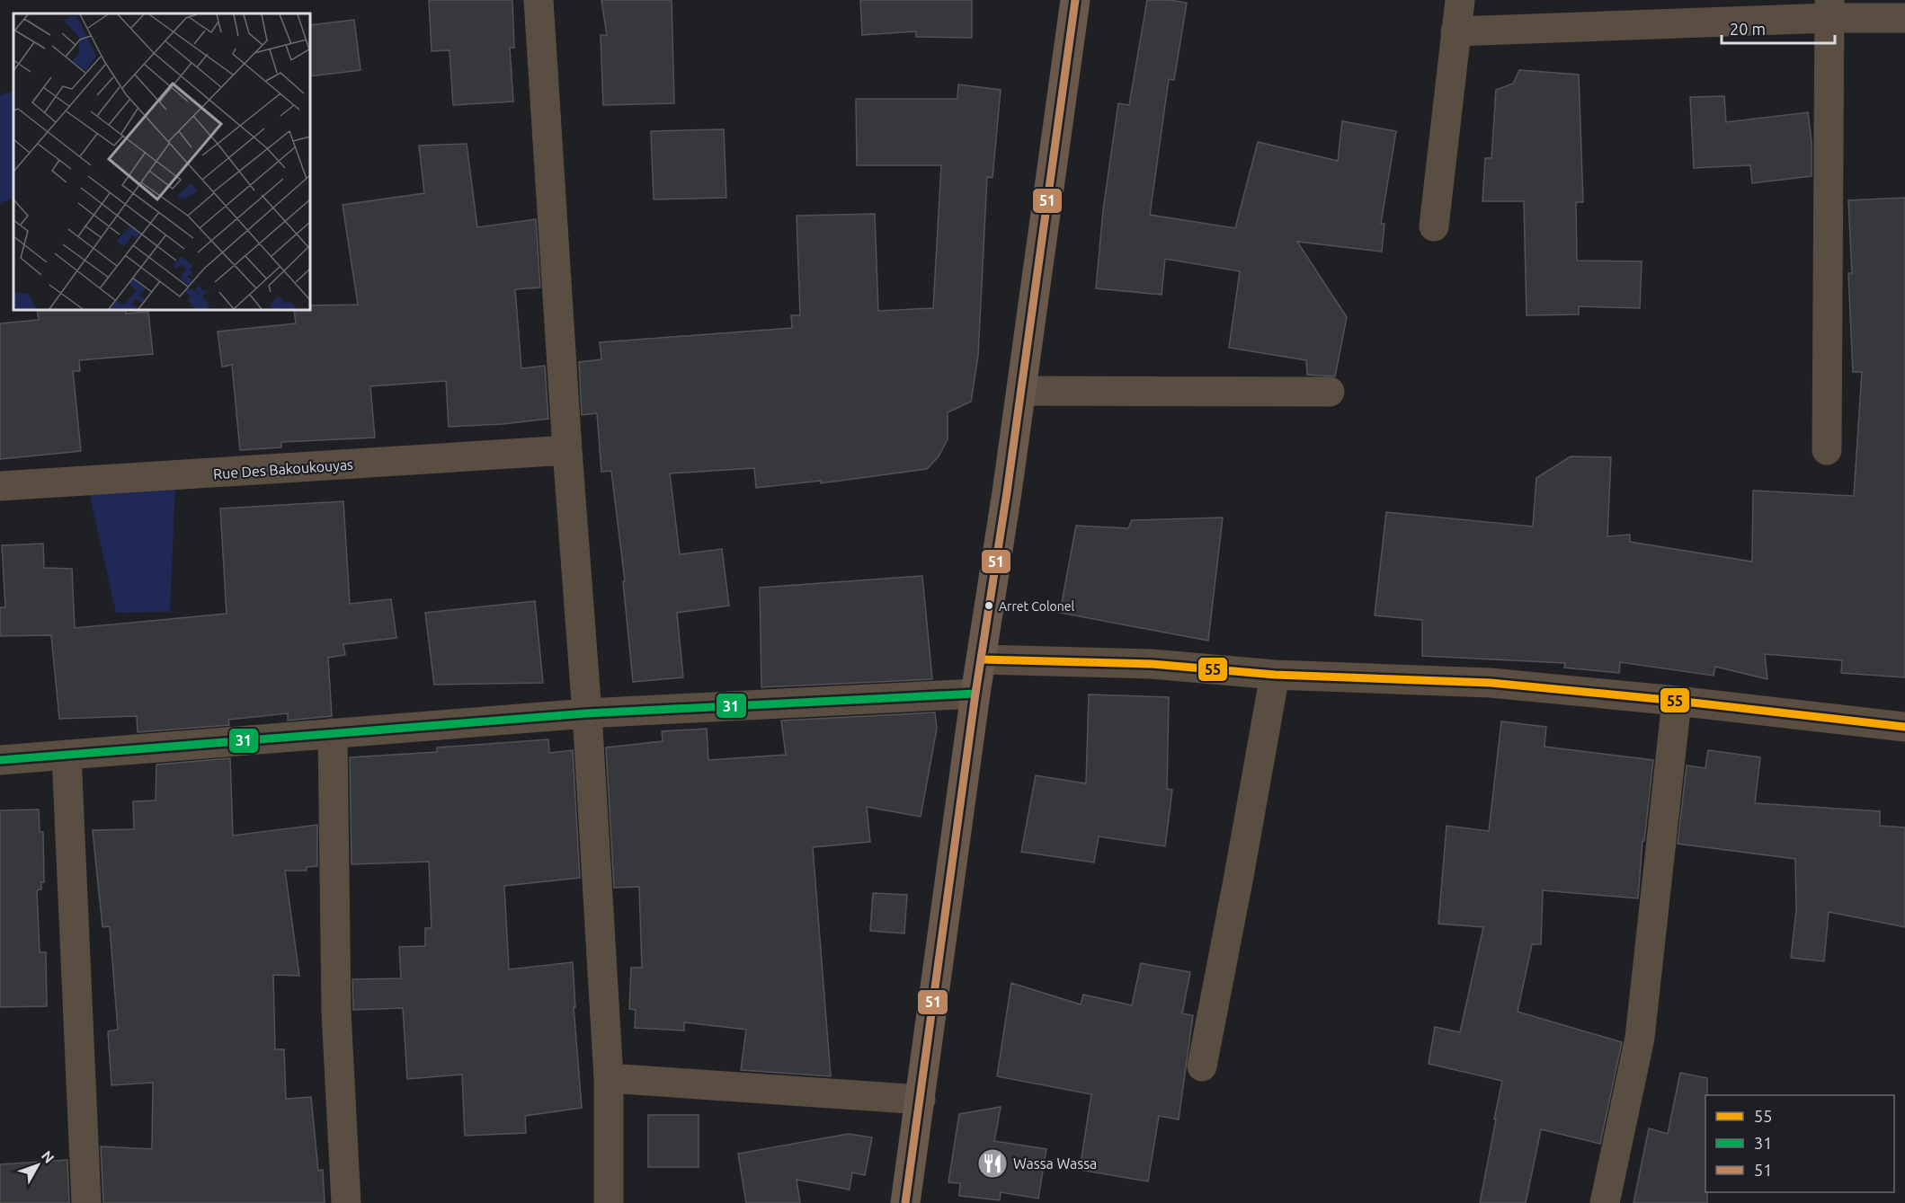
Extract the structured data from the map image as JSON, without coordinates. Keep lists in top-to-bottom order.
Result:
{
  "streets": {
    "street": ["Rue Des Bakoukouyas"]
  },
  "places": {
    "other": ["Arret Colonel"],
    "restaurant": ["Wassa Wassa"]
  },
  "lines": ["transit line 51", "transit line 55", "transit line 31"],
  "legend": ["55", "31", "51"],
  "scale_bar": "20 m",
  "north": "top right"
}
